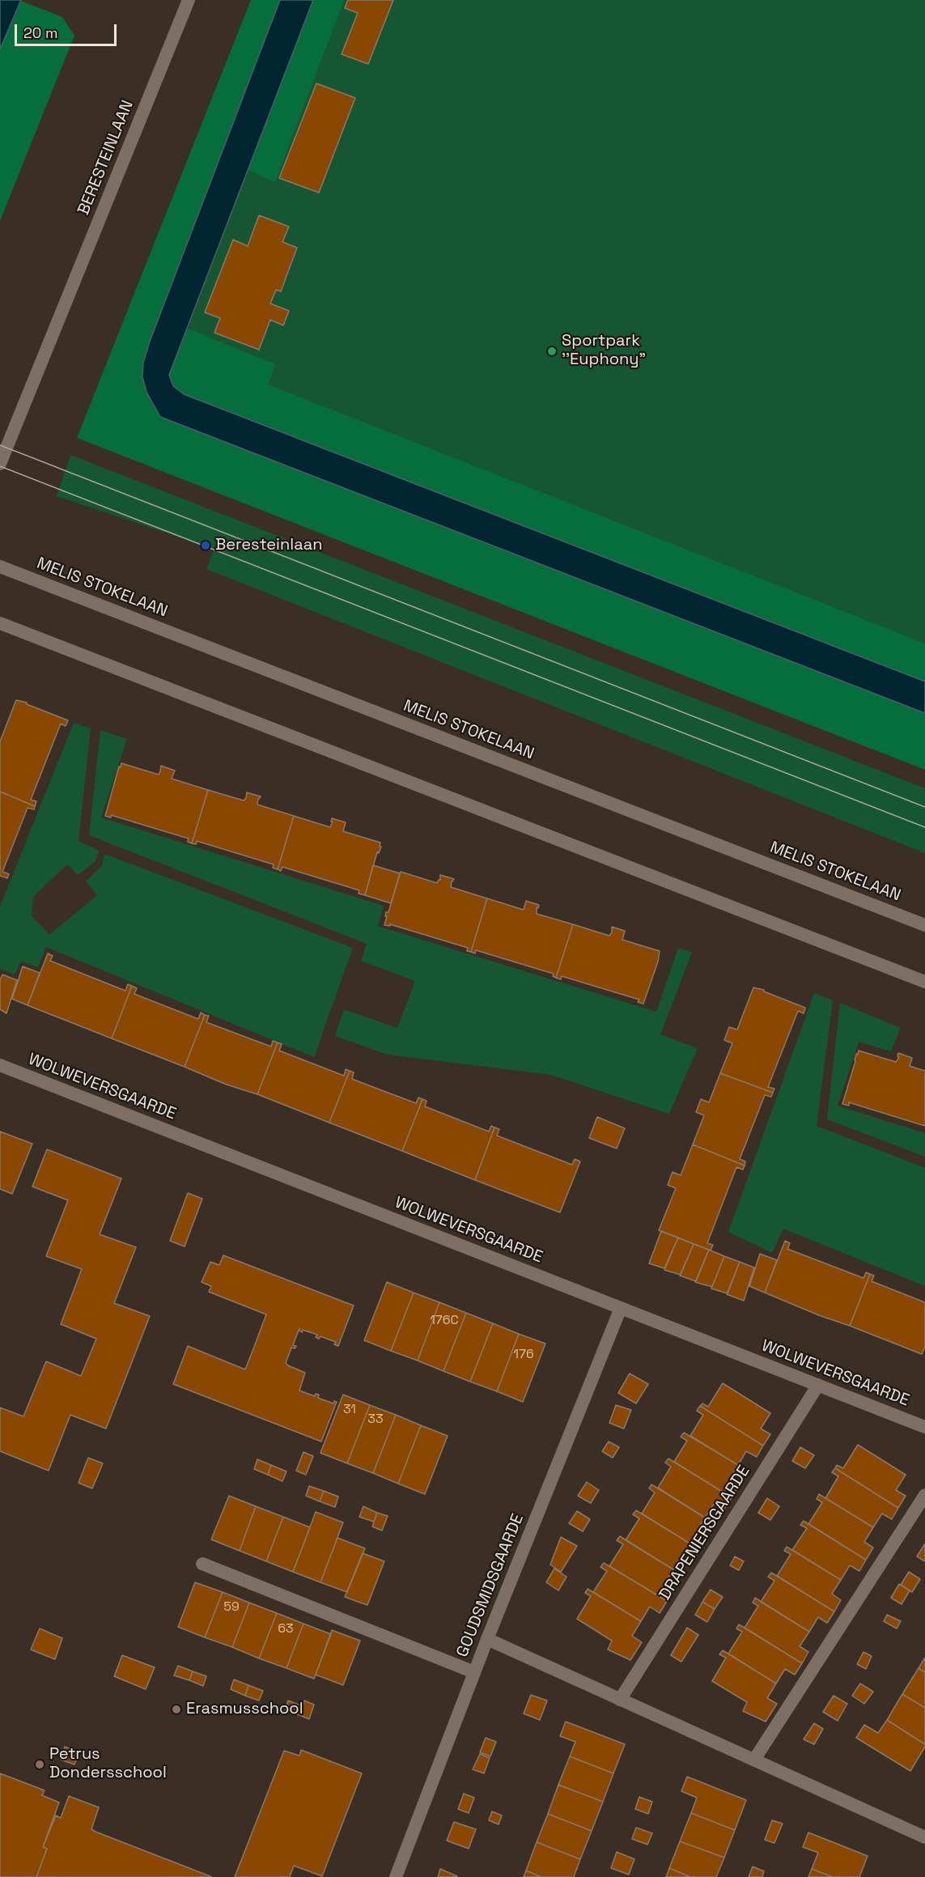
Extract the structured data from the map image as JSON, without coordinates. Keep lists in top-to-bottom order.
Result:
{
  "streets": {
    "street": [
      "BERESTEINLAAN",
      "MELIS STOKELAAN",
      "WOLWEVERSGAARDE",
      "DRAPENIERSGAARDE",
      "GOUDSMIDSGAARDE"
    ]
  },
  "crossings": [
    ["WOLWEVERSGAARDE", "DRAPENIERSGAARDE"],
    ["WOLWEVERSGAARDE", "GOUDSMIDSGAARDE"]
  ],
  "places": [
    "Sportpark ''Euphony\"",
    "Beresteinlaan",
    "Erasmusschool",
    "Petrus Dondersschool"
  ],
  "house_numbers": [
    "176C",
    "176",
    "31",
    "33",
    "59",
    "63"
  ],
  "scale_bar": "20 m"
}
